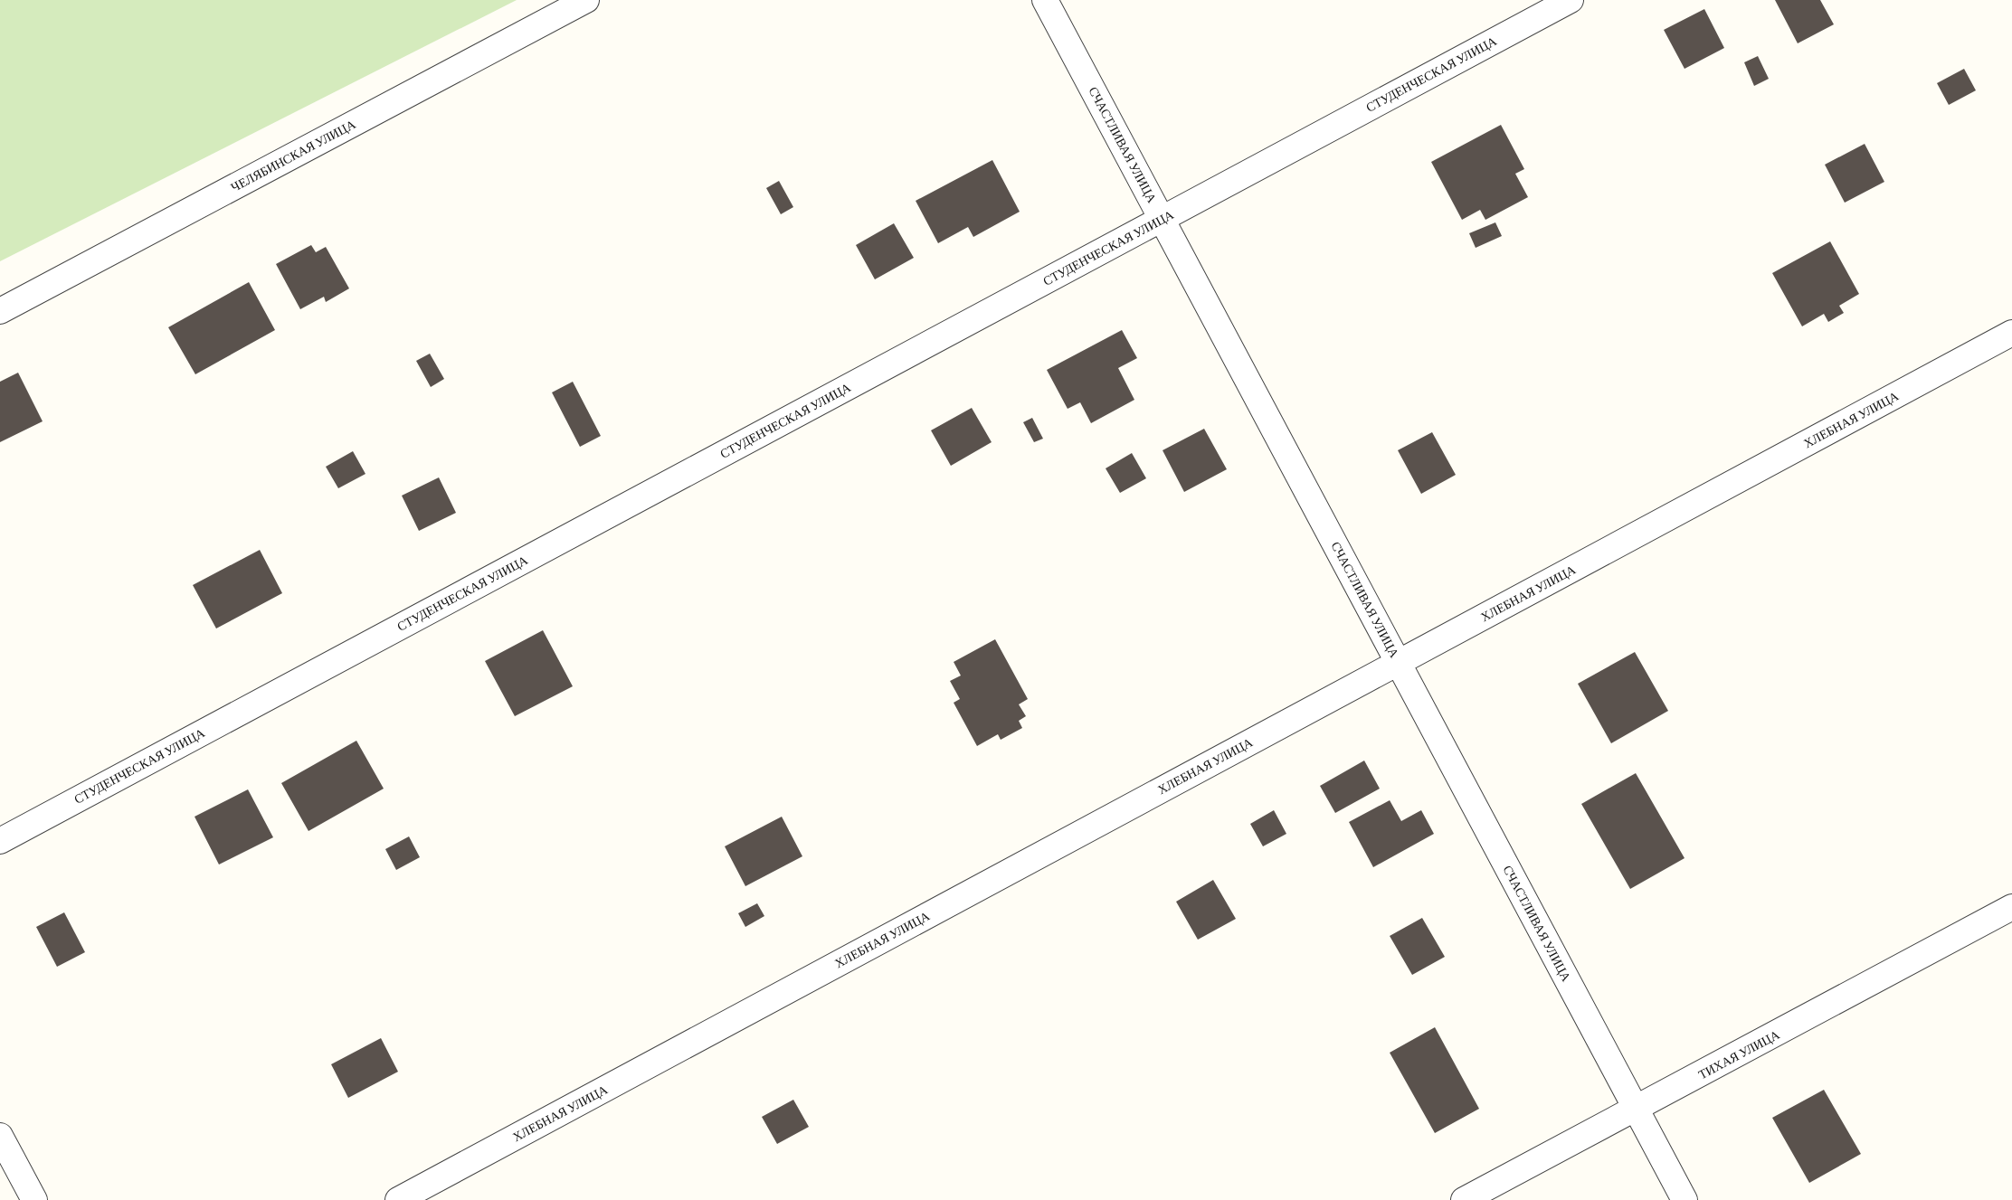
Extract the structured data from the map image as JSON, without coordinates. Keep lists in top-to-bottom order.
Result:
{
  "streets": {
    "street": [
      "СТУДЕНЧЕСКАЯ УЛИЦА",
      "СЧАСТЛИВАЯ УЛИЦА",
      "ЧЕЛЯБИНСКАЯ УЛИЦА",
      "ХЛЕБНАЯ УЛИЦА",
      "ТИХАЯ УЛИЦА"
    ]
  },
  "crossings": [
    ["СТУДЕНЧЕСКАЯ УЛИЦА", "СЧАСТЛИВАЯ УЛИЦА"],
    ["СЧАСТЛИВАЯ УЛИЦА", "ХЛЕБНАЯ УЛИЦА"],
    ["СЧАСТЛИВАЯ УЛИЦА", "ТИХАЯ УЛИЦА"]
  ]
}
